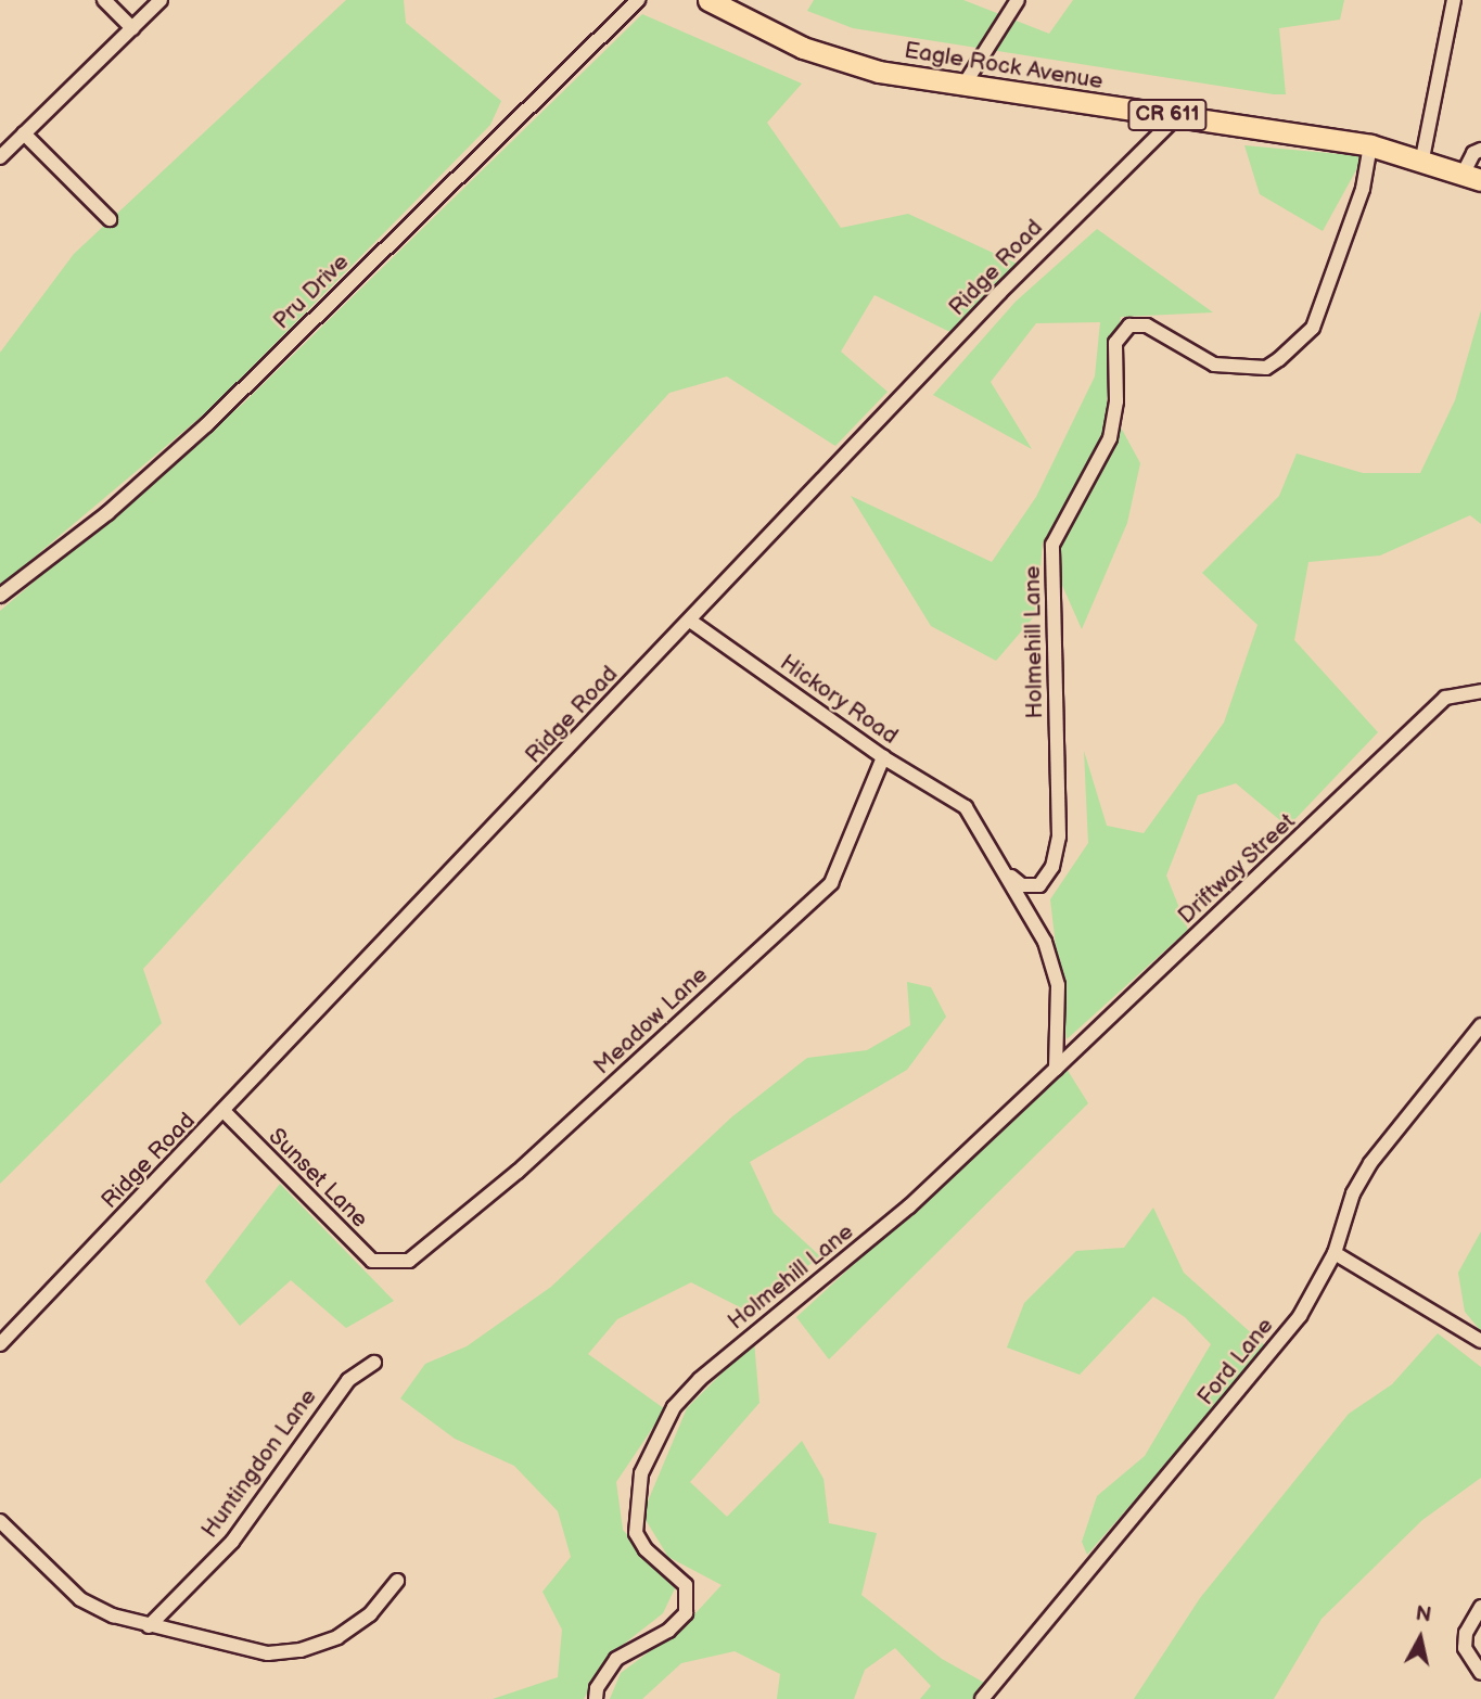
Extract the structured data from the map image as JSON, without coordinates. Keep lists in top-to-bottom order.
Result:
{
  "streets": {
    "main road": ["Eagle Rock Avenue", "CR 611"],
    "street": [
      "Ridge Road",
      "Pru Drive",
      "Holmehill Lane",
      "Hickory Road",
      "Driftway Street",
      "Meadow Lane",
      "Sunset Lane",
      "Ford Lane",
      "Huntingdon Lane"
    ]
  },
  "crossings": [
    ["Eagle Rock Avenue", "Ridge Road"],
    ["Eagle Rock Avenue", "Holmehill Lane"],
    ["Ridge Road", "Hickory Road"],
    ["Ridge Road", "Sunset Lane"],
    ["Holmehill Lane", "Hickory Road"],
    ["Holmehill Lane", "Driftway Street"],
    ["Hickory Road", "Meadow Lane"],
    ["Meadow Lane", "Sunset Lane"]
  ],
  "north": "top"
}
